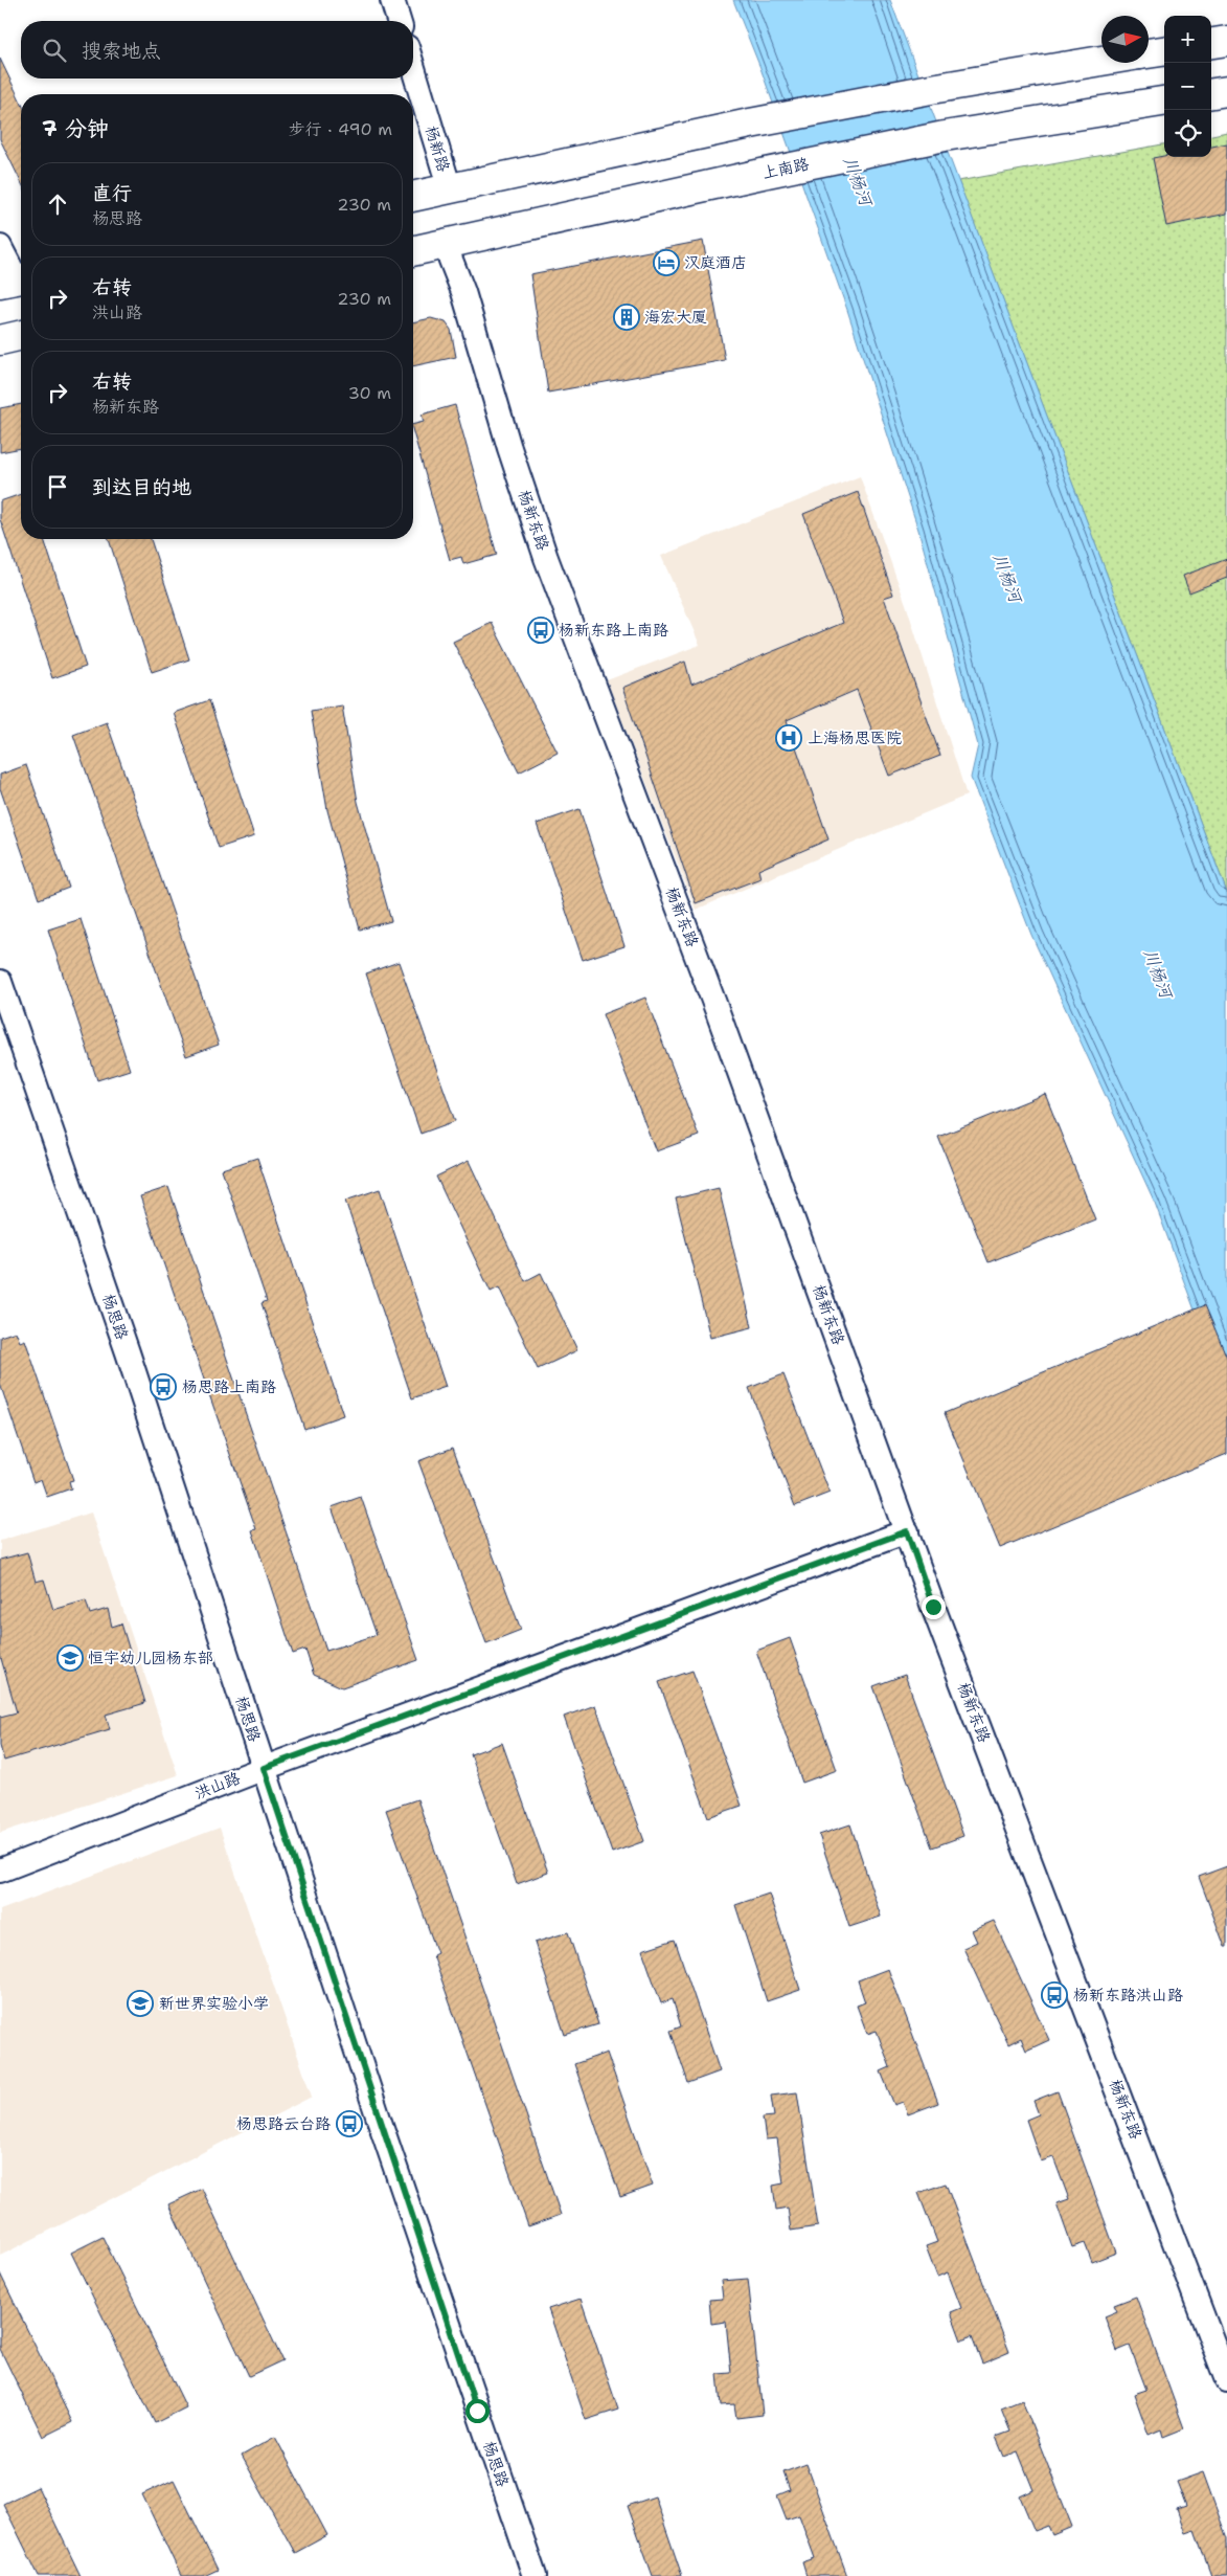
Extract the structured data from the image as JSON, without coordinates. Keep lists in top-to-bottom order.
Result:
{
  "streets": {
    "main road": ["上南路"],
    "street": [
      "杨新路",
      "杨新东路",
      "杨思路",
      "洪山路"
    ]
  },
  "crossings": [
    ["上南路", "杨新东路"],
    ["杨新东路", "洪山路"],
    ["杨思路", "洪山路"]
  ],
  "water": ["川杨河"],
  "places": {
    "hotel": ["汉庭酒店"],
    "building": ["海宏大厦"],
    "bus stop": [
      "杨新东路上南路",
      "杨思路上南路",
      "杨新东路洪山路",
      "杨思路云台路"
    ],
    "hospital": ["上海杨思医院"],
    "school or university": ["恒宇幼儿园杨东部", "新世界实验小学"]
  },
  "north": "right",
  "page": {
    "map_buttons": ["+", "−"],
    "search": "搜索地点",
    "heading": ["7 分钟", "步行 · 490 m"],
    "list": [
      ["直行", "杨思路", "230 m"],
      ["右转", "洪山路", "230 m"],
      ["右转", "杨新东路", "30 m"],
      "到达目的地"
    ]
  }
}
